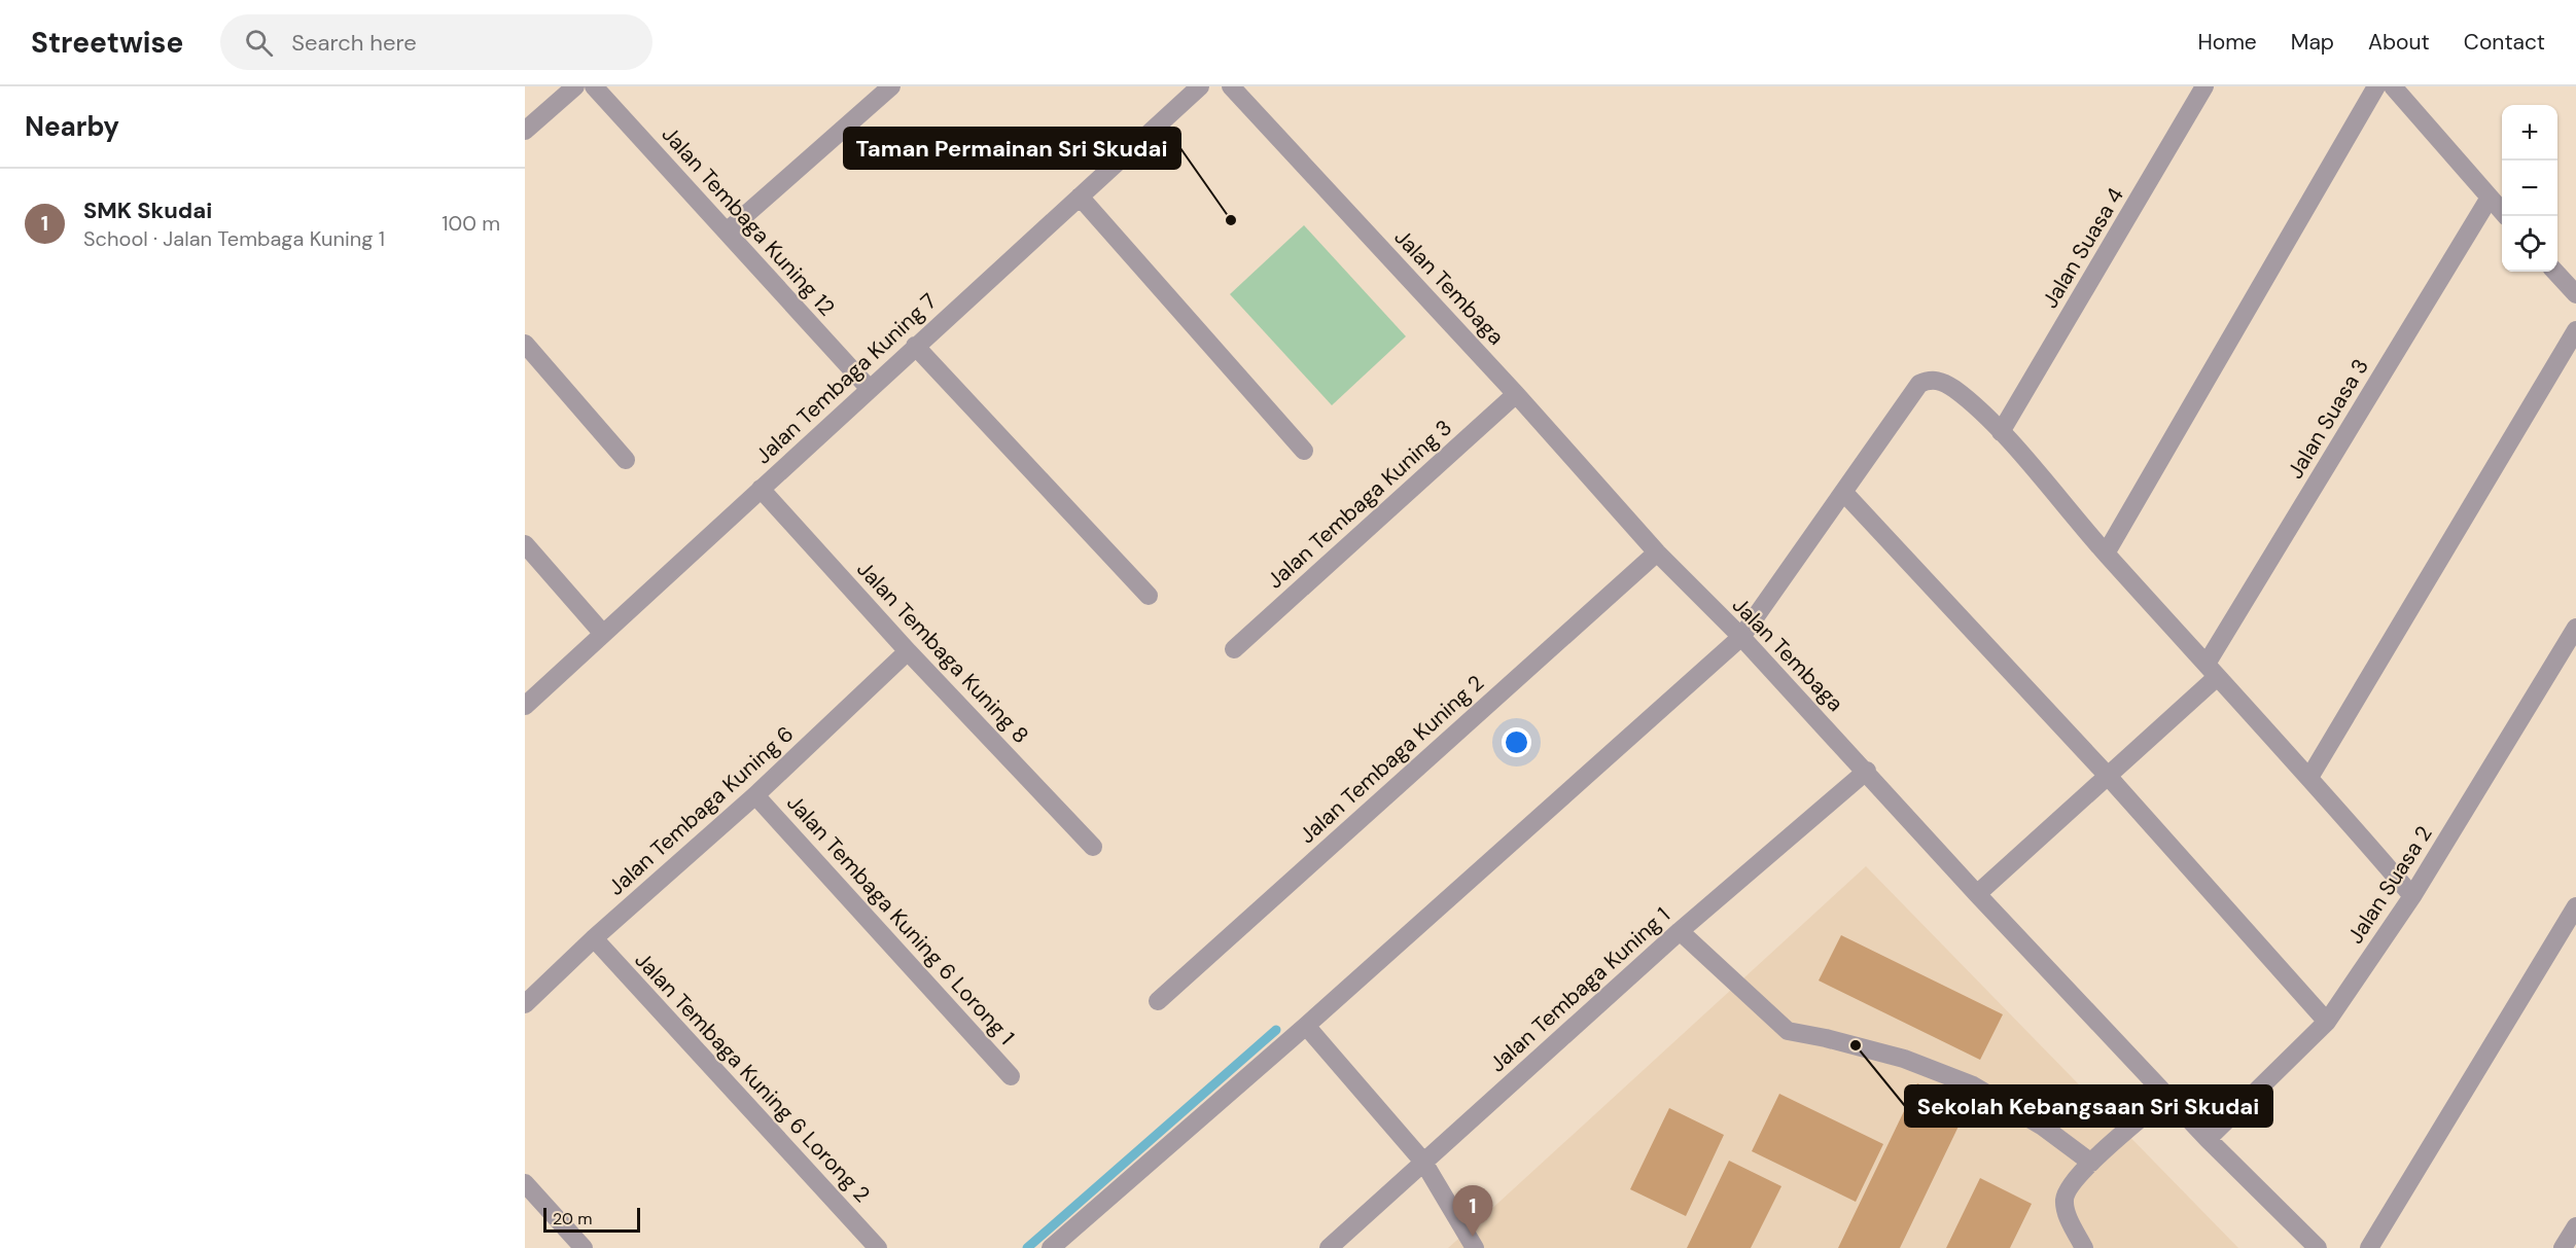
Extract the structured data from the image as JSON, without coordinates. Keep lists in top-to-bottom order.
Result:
{
  "streets": {
    "street": [
      "Jalan Tembaga Kuning 12",
      "Jalan Suasa 4",
      "Jalan Tembaga",
      "Jalan Tembaga Kuning 7",
      "Jalan Suasa 3",
      "Jalan Tembaga Kuning 3",
      "Jalan Tembaga Kuning 8",
      "Jalan Tembaga Kuning 2",
      "Jalan Tembaga Kuning 6",
      "Jalan Suasa 2",
      "Jalan Tembaga Kuning 6 Lorong 1",
      "Jalan Tembaga Kuning 1",
      "Jalan Tembaga Kuning 6 Lorong 2"
    ]
  },
  "crossings": [
    ["Jalan Tembaga Kuning 12", "Jalan Tembaga Kuning 7"],
    ["Jalan Tembaga", "Jalan Suasa 3"],
    ["Jalan Tembaga", "Jalan Tembaga Kuning 3"],
    ["Jalan Tembaga", "Jalan Tembaga Kuning 2"],
    ["Jalan Tembaga", "Jalan Suasa 2"],
    ["Jalan Tembaga", "Jalan Tembaga Kuning 1"],
    ["Jalan Tembaga Kuning 7", "Jalan Tembaga Kuning 8"],
    ["Jalan Tembaga Kuning 8", "Jalan Tembaga Kuning 6"],
    ["Jalan Tembaga Kuning 6", "Jalan Tembaga Kuning 6 Lorong 1"],
    ["Jalan Tembaga Kuning 6", "Jalan Tembaga Kuning 6 Lorong 2"]
  ],
  "places": ["Taman Permainan Sri Skudai", "Sekolah Kebangsaan Sri Skudai"],
  "scale_bar": "20 m",
  "page": {
    "header": "Streetwise",
    "search": "Search here",
    "nav": [
      "Home",
      "Map",
      "About",
      "Contact"
    ],
    "heading": "Nearby",
    "map_buttons": ["+", "−"],
    "list": [
      {
        "mark": "1",
        "name": "SMK Skudai",
        "note": "School · Jalan Tembaga Kuning 1",
        "value": "100 m"
      }
    ],
    "pins": "1",
    "scale": "20 m"
  }
}
